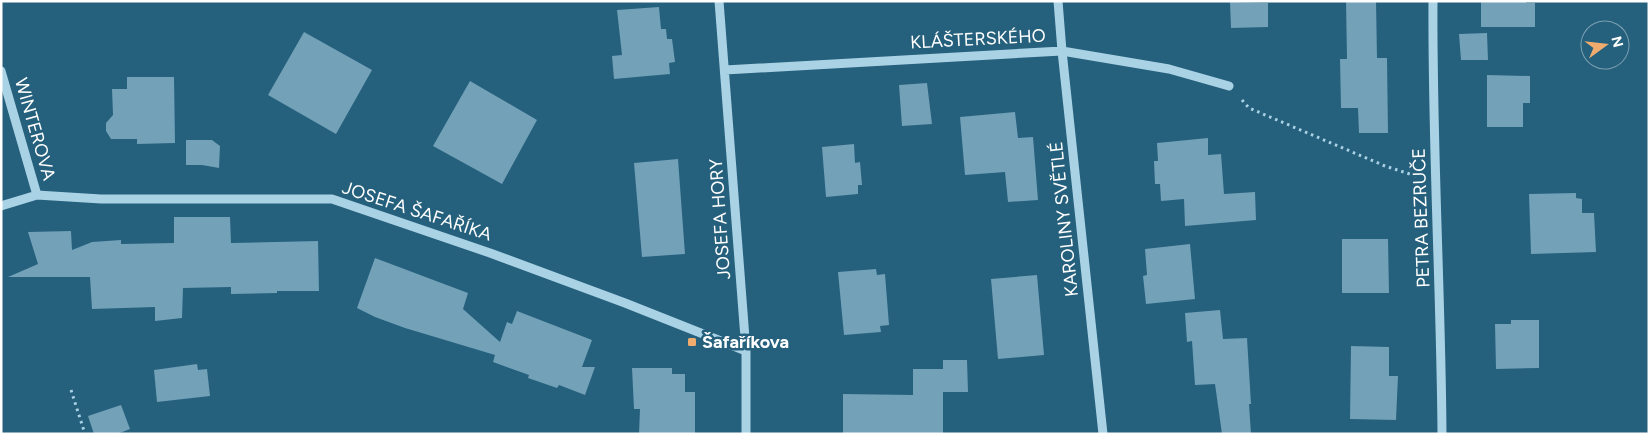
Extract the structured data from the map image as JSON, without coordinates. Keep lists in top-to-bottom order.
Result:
{
  "streets": {
    "street": [
      "KLÁŠTERSKÉHO",
      "WINTEROVA",
      "JOSEFA ŠAFAŘÍKA",
      "PETRA BEZRUČE",
      "JOSEFA HORY",
      "KAROLINY SVĚTLÉ"
    ]
  },
  "crossings": [
    ["KLÁŠTERSKÉHO", "JOSEFA HORY"],
    ["KLÁŠTERSKÉHO", "KAROLINY SVĚTLÉ"],
    ["WINTEROVA", "JOSEFA ŠAFAŘÍKA"],
    ["JOSEFA ŠAFAŘÍKA", "JOSEFA HORY"]
  ],
  "places": {
    "transit": ["Šafaříkova"]
  },
  "north": "right"
}
